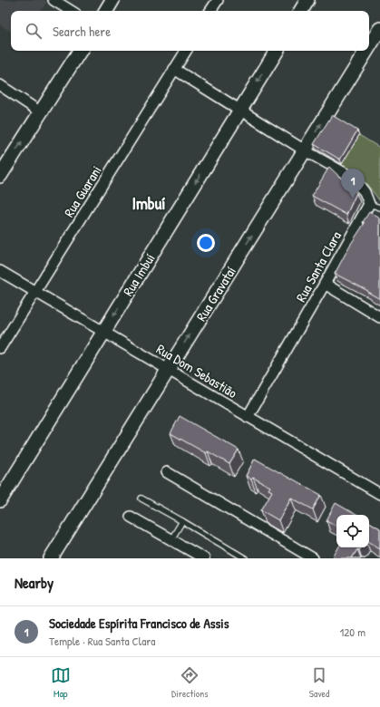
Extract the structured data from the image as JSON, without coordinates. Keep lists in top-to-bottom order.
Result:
{
  "streets": {
    "street": [
      "Rua Guarani",
      "Rua Santa Clara",
      "Rua Imbuí",
      "Rua Gravataí",
      "Rua Dom Sebastião"
    ]
  },
  "crossings": [
    ["Rua Guarani", "Rua Dom Sebastião"],
    ["Rua Santa Clara", "Rua Dom Sebastião"],
    ["Rua Imbuí", "Rua Dom Sebastião"],
    ["Rua Gravataí", "Rua Dom Sebastião"]
  ],
  "one_way": ["Rua Imbuí", "Rua Gravataí"],
  "districts": ["Imbuí"],
  "page": {
    "search": "Search here",
    "pins": "1",
    "heading": "Nearby",
    "list": [
      {
        "mark": "1",
        "name": "Sociedade Espírita Francisco de Assis",
        "note": "Temple · Rua Santa Clara",
        "value": "120 m"
      }
    ],
    "nav": ["Map", "Directions", "Saved"]
  }
}
